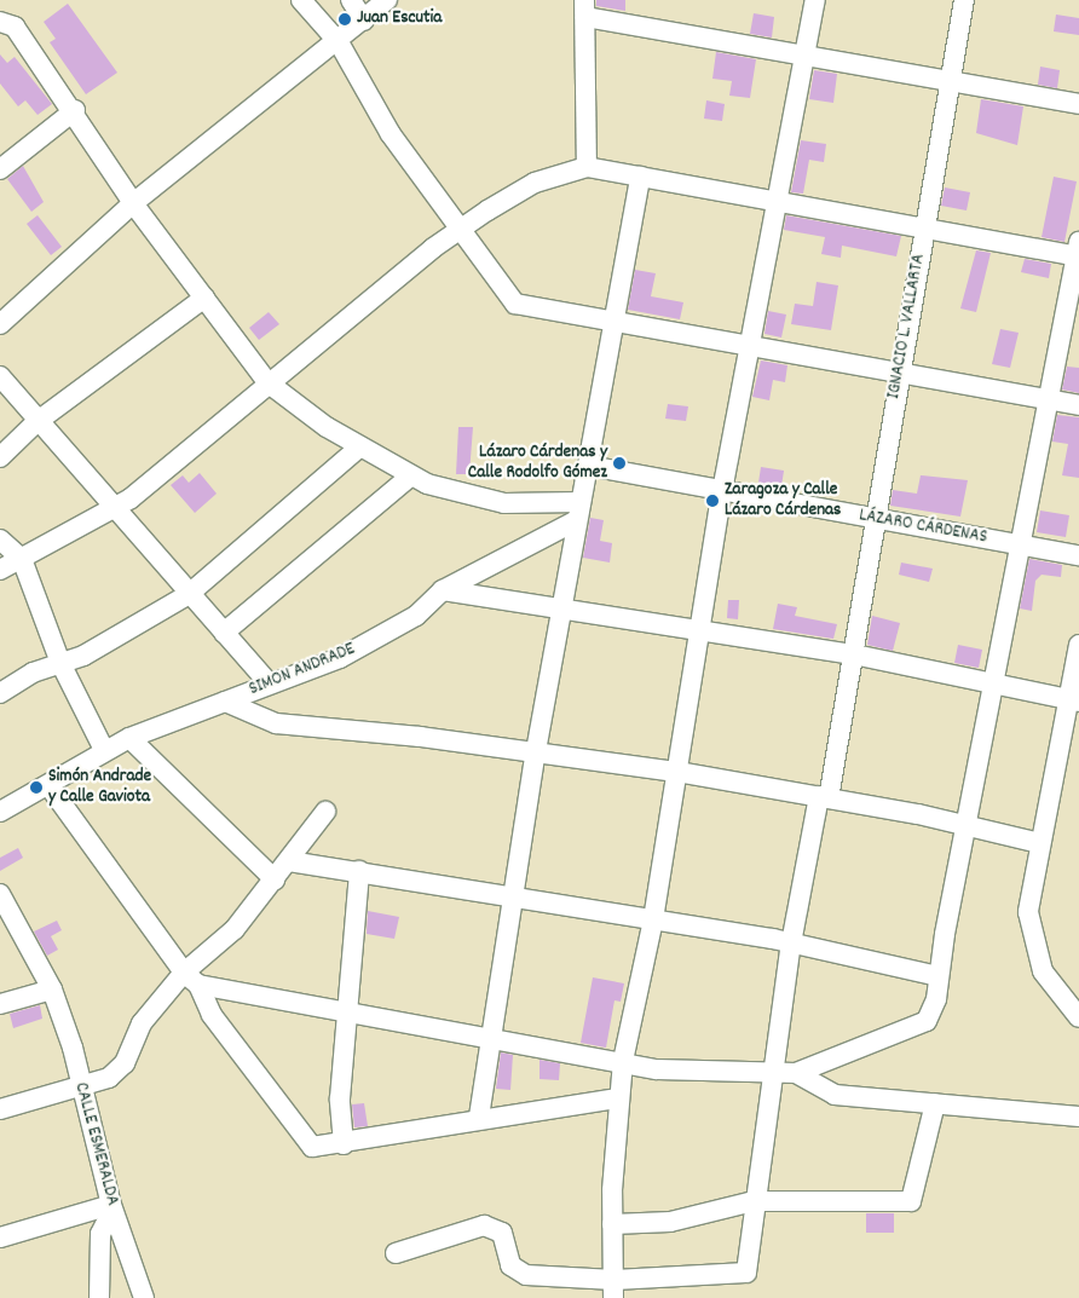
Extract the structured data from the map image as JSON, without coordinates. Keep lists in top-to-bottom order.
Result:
{
  "streets": {
    "street": [
      "IGNACIO L. VALLARTA",
      "LÁZARO CÁRDENAS",
      "SIMON ANDRADE",
      "CALLE ESMERALDA"
    ]
  },
  "crossings": [
    ["IGNACIO L. VALLARTA", "LÁZARO CÁRDENAS"]
  ],
  "places": [
    "Juan Escutia",
    "Lázaro Cárdenas y Calle Rodolfo Gómez",
    "Zaragoza y Calle Lázaro Cárdenas",
    "Simón Andrade y Calle Gaviota"
  ]
}
